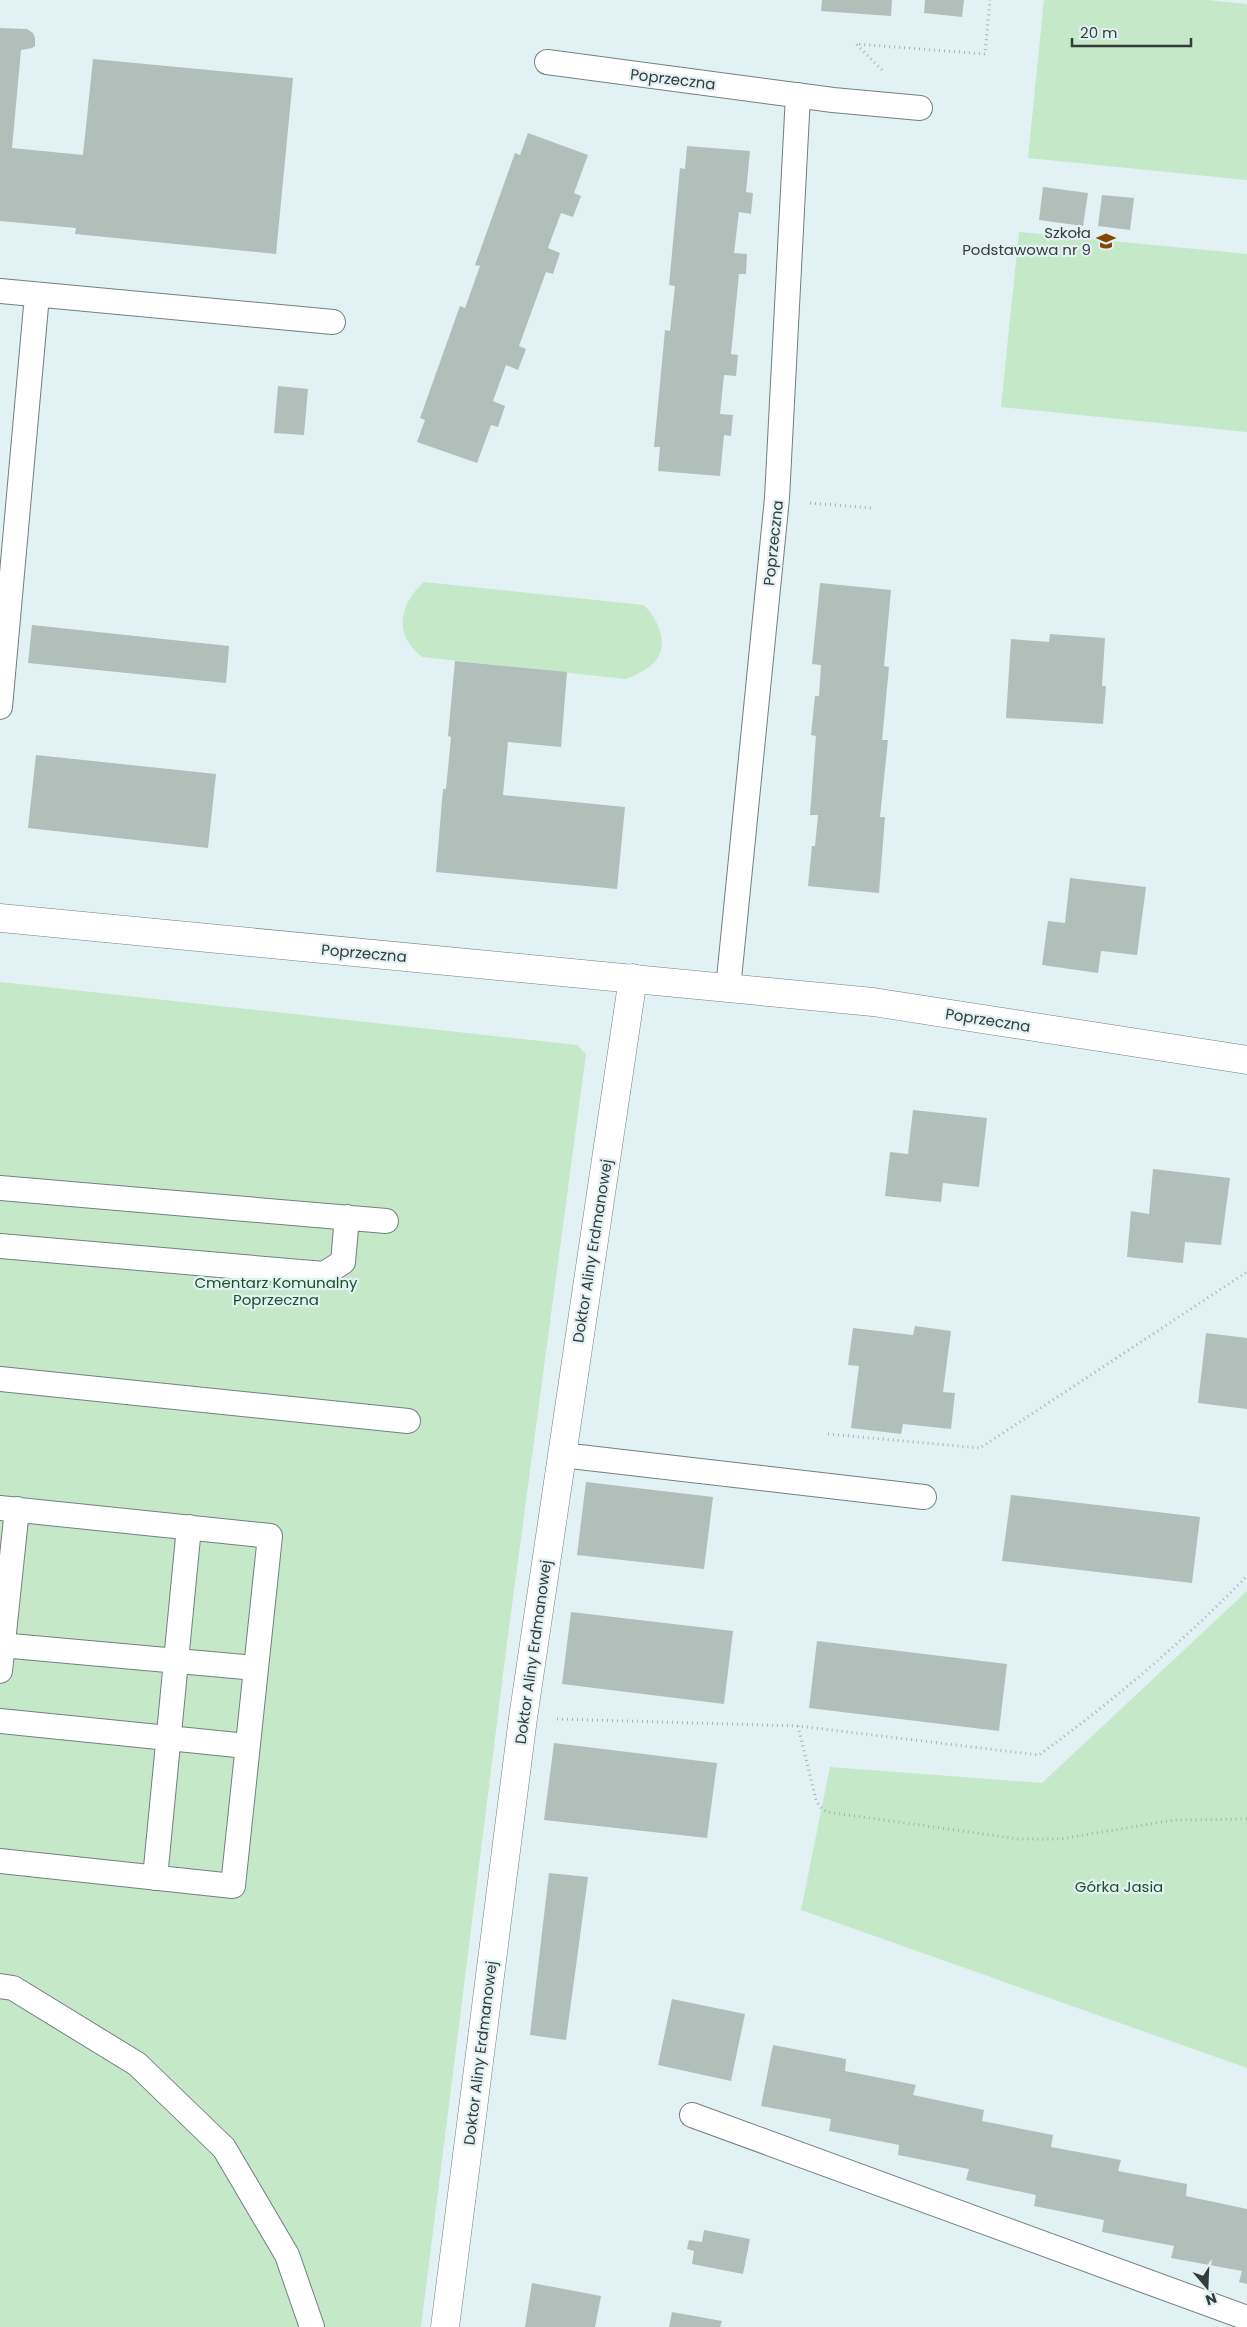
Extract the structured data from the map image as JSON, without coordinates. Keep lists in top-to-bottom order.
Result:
{
  "streets": {
    "street": ["Poprzeczna", "Doktor Aliny Erdmanowej"]
  },
  "crossings": [
    ["Poprzeczna", "Doktor Aliny Erdmanowej"]
  ],
  "parks": ["Cmentarz Komunalny Poprzeczna", "Górka Jasia"],
  "places": {
    "school or university": ["Szkoła Podstawowa nr 9"]
  },
  "scale_bar": "20 m",
  "north": "bottom"
}
